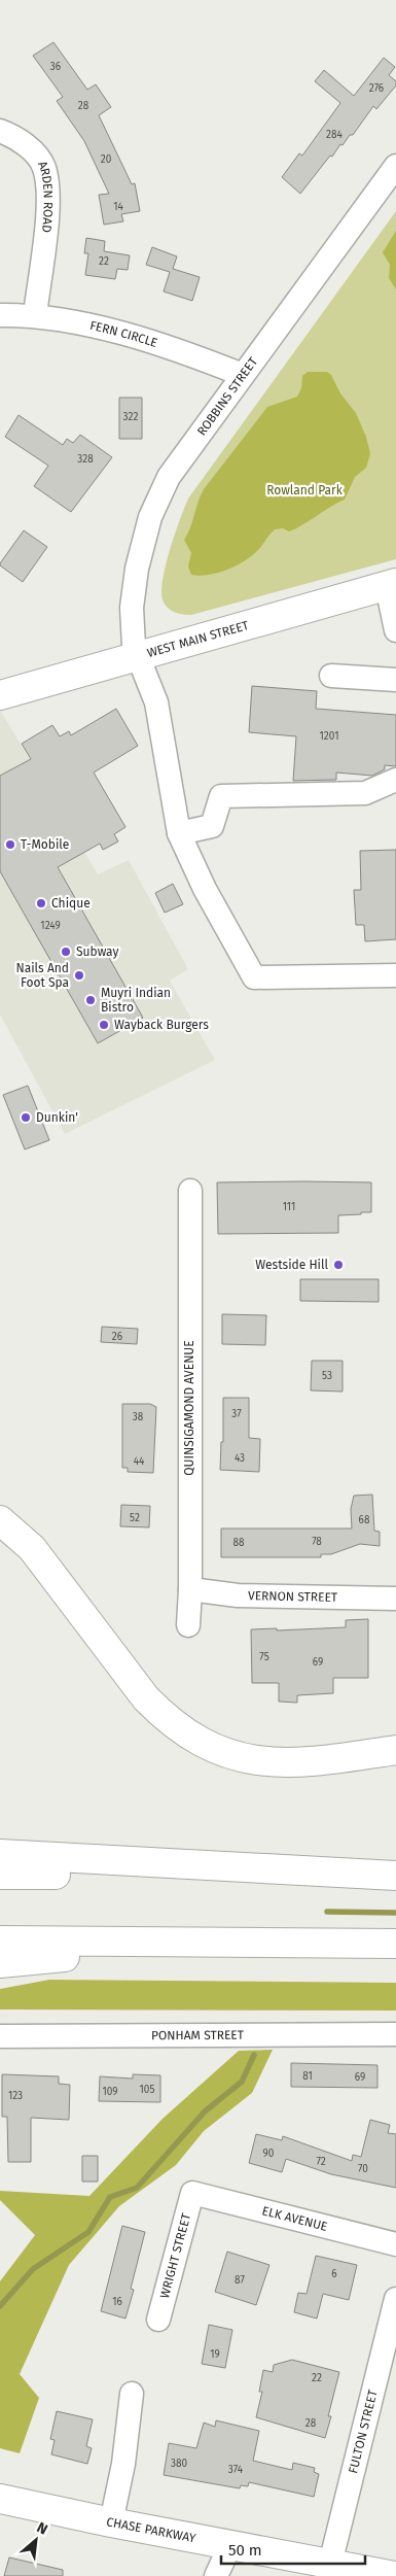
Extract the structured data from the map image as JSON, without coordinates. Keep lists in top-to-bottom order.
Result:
{
  "streets": {
    "main road": ["WEST MAIN STREET", "CHASE PARKWAY"],
    "street": [
      "ARDEN ROAD",
      "FERN CIRCLE",
      "ROBBINS STREET",
      "QUINSIGAMOND AVENUE",
      "VERNON STREET",
      "PONHAM STREET",
      "ELK AVENUE",
      "WRIGHT STREET",
      "FULTON STREET"
    ]
  },
  "crossings": [
    ["ARDEN ROAD", "FERN CIRCLE"],
    ["FERN CIRCLE", "ROBBINS STREET"],
    ["ROBBINS STREET", "WEST MAIN STREET"],
    ["QUINSIGAMOND AVENUE", "VERNON STREET"],
    ["ELK AVENUE", "WRIGHT STREET"],
    ["FULTON STREET", "CHASE PARKWAY"]
  ],
  "parks": ["Rowland Park"],
  "places": [
    "T-Mobile",
    "Chique",
    "Subway",
    "Nails And Foot Spa",
    "Muyri Indian Bistro",
    "Wayback Burgers",
    "Dunkin'",
    "Westside Hill"
  ],
  "house_numbers": [
    "36",
    "276",
    "28",
    "284",
    "20",
    "14",
    "22",
    "322",
    "328",
    "1201",
    "1249",
    "111",
    "26",
    "53",
    "37",
    "38",
    "43",
    "44",
    "52",
    "68",
    "78",
    "88",
    "75",
    "69",
    "81",
    "69",
    "105",
    "109",
    "123",
    "90",
    "72",
    "70",
    "6",
    "87",
    "16",
    "19",
    "22",
    "28",
    "380",
    "374"
  ],
  "scale_bar": "50 m",
  "north": "top right"
}
